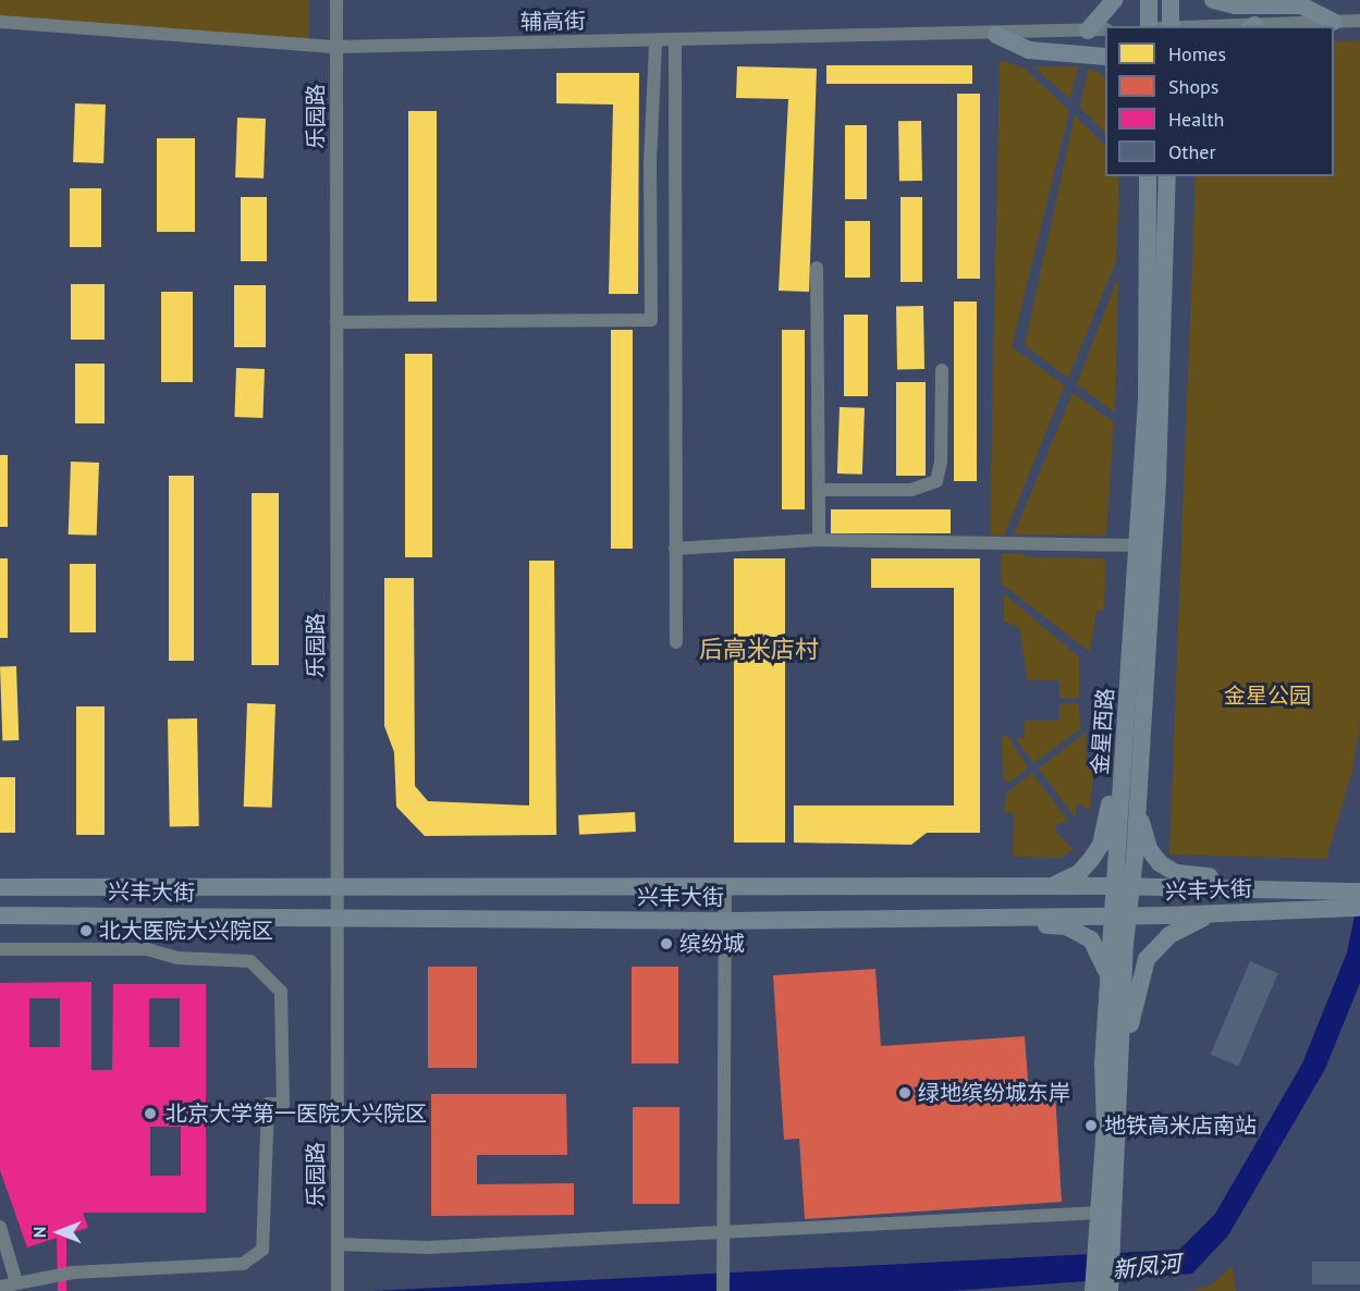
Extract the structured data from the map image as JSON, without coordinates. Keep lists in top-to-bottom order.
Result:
{
  "streets": {
    "main road": ["金星西路", "兴丰大街"],
    "street": ["辅高街", "乐园路"]
  },
  "crossings": [
    ["辅高街", "乐园路"],
    ["乐园路", "兴丰大街"],
    ["金星西路", "兴丰大街"]
  ],
  "districts": ["后高米店村"],
  "water": ["新凤河"],
  "parks": ["金星公园"],
  "places": [
    "北大医院大兴院区",
    "缤纷城",
    "绿地缤纷城东岸",
    "北京大学第一医院大兴院区",
    "地铁高米店南站"
  ],
  "legend": [
    "Homes",
    "Shops",
    "Health",
    "Other"
  ],
  "north": "left"
}
